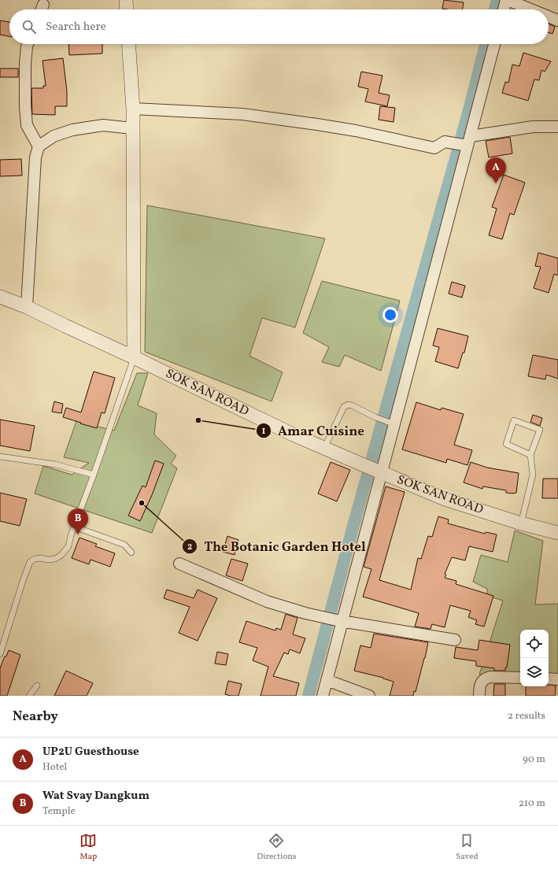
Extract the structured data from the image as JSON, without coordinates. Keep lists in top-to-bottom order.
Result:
{
  "streets": {
    "street": ["SOK SAN ROAD"]
  },
  "places": ["Amar Cuisine", "The Botanic Garden Hotel"],
  "page": {
    "search": "Search here",
    "pins": ["A", "B"],
    "heading": ["Nearby", "2 results"],
    "list": [
      {
        "mark": "A",
        "name": "UP2U Guesthouse",
        "note": "Hotel",
        "value": "90 m"
      },
      {
        "mark": "B",
        "name": "Wat Svay Dangkum",
        "note": "Temple",
        "value": "210 m"
      }
    ],
    "nav": ["Map", "Directions", "Saved"]
  }
}
